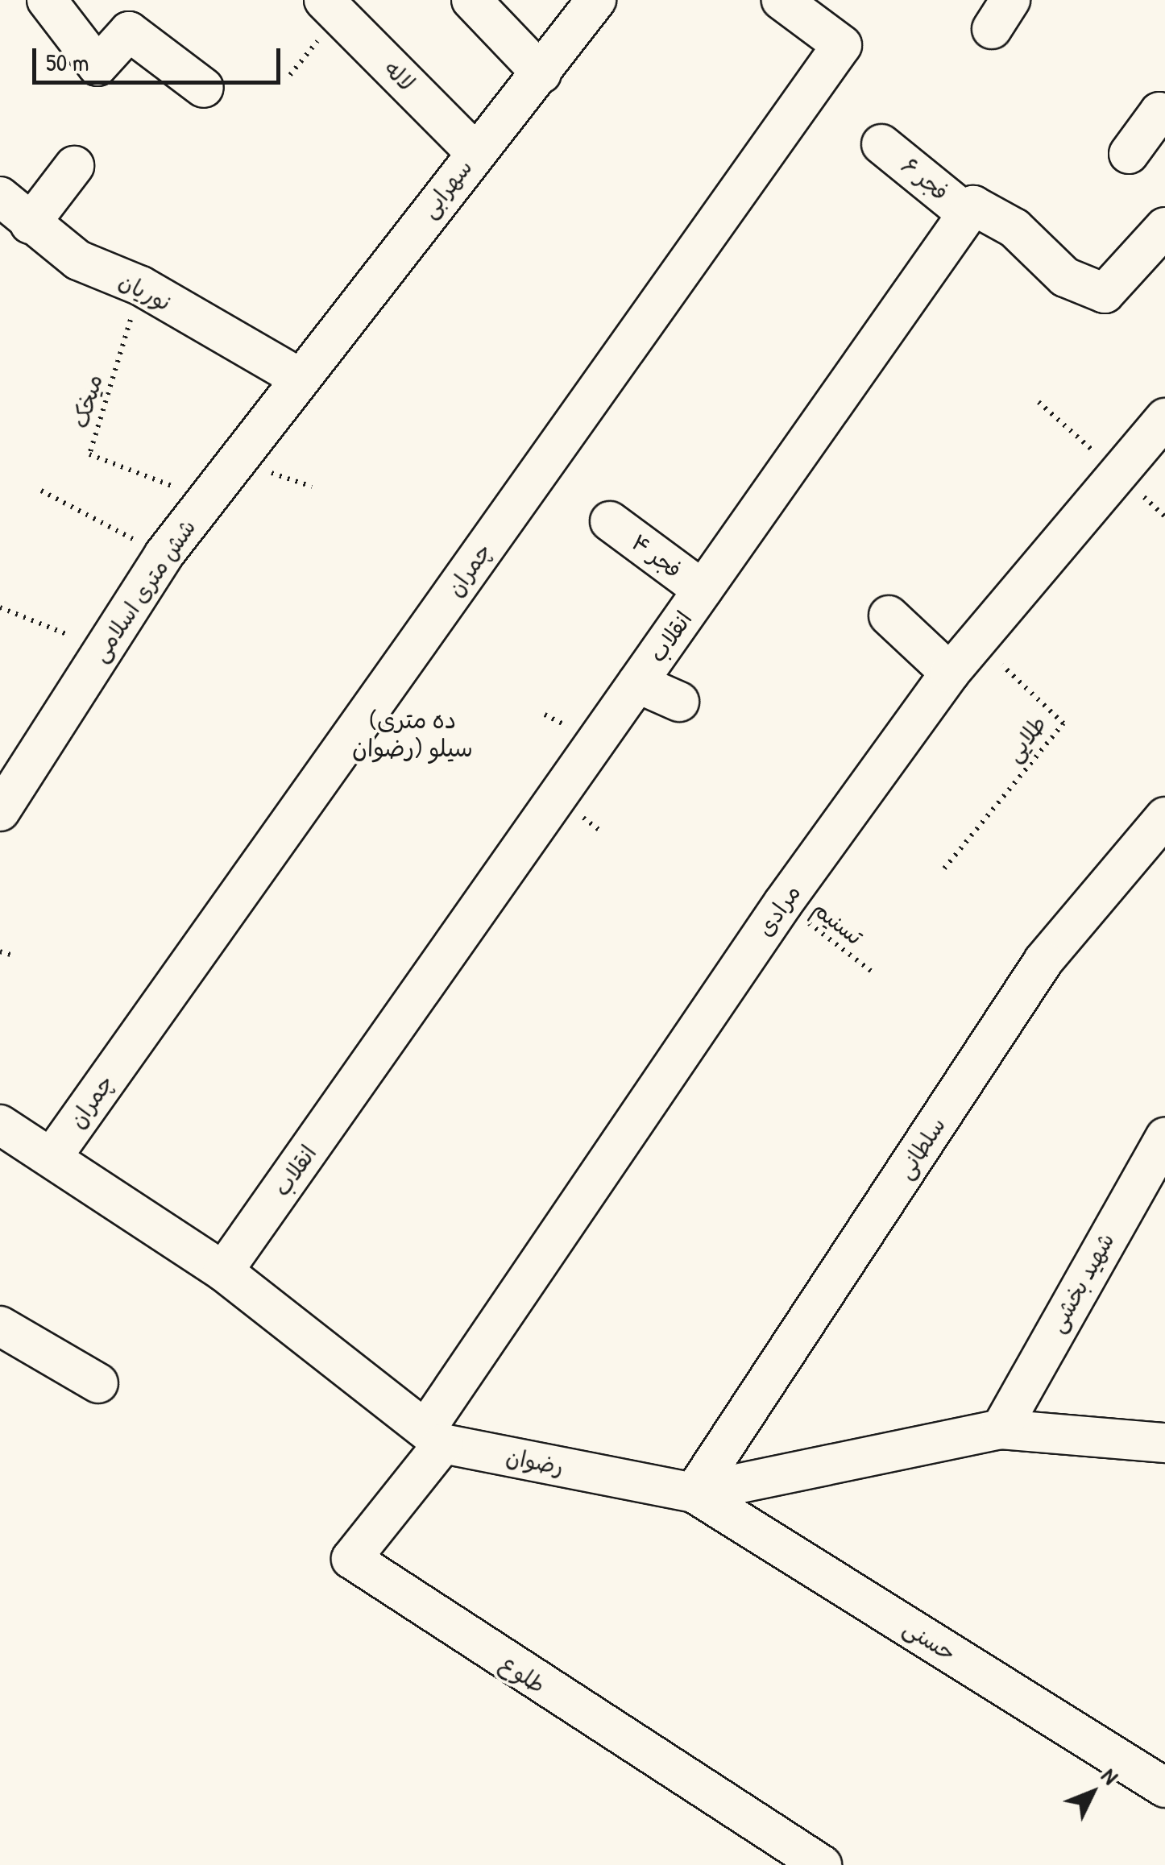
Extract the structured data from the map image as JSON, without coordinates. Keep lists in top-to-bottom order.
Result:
{
  "streets": {
    "street": [
      "لاله",
      "فجر ۶",
      "سهرابی",
      "نوریان",
      "فجر ۴",
      "چمران",
      "شش متری اسلامی",
      "انقلاب",
      "مرادی",
      "سلطانی",
      "شهید بخشی",
      "رضوان",
      "حسنی",
      "طلوع"
    ],
    "path": ["میخک", "طلایی", "تسنیم"]
  },
  "crossings": [
    ["لاله", "سهرابی"],
    ["فجر ۶", "انقلاب"],
    ["سهرابی", "نوریان"],
    ["سهرابی", "شش متری اسلامی"],
    ["نوریان", "میخک"],
    ["نوریان", "شش متری اسلامی"],
    ["میخک", "شش متری اسلامی"],
    ["فجر ۴", "انقلاب"],
    ["چمران", "رضوان"],
    ["انقلاب", "رضوان"],
    ["طلایی", "مرادی"],
    ["مرادی", "تسنیم"],
    ["مرادی", "رضوان"],
    ["مرادی", "طلوع"],
    ["سلطانی", "رضوان"],
    ["سلطانی", "حسنی"],
    ["شهید بخشی", "رضوان"],
    ["رضوان", "حسنی"],
    ["رضوان", "طلوع"]
  ],
  "districts": ["(ده متری سیلو (رضوان"],
  "scale_bar": "50 m",
  "north": "top right"
}
